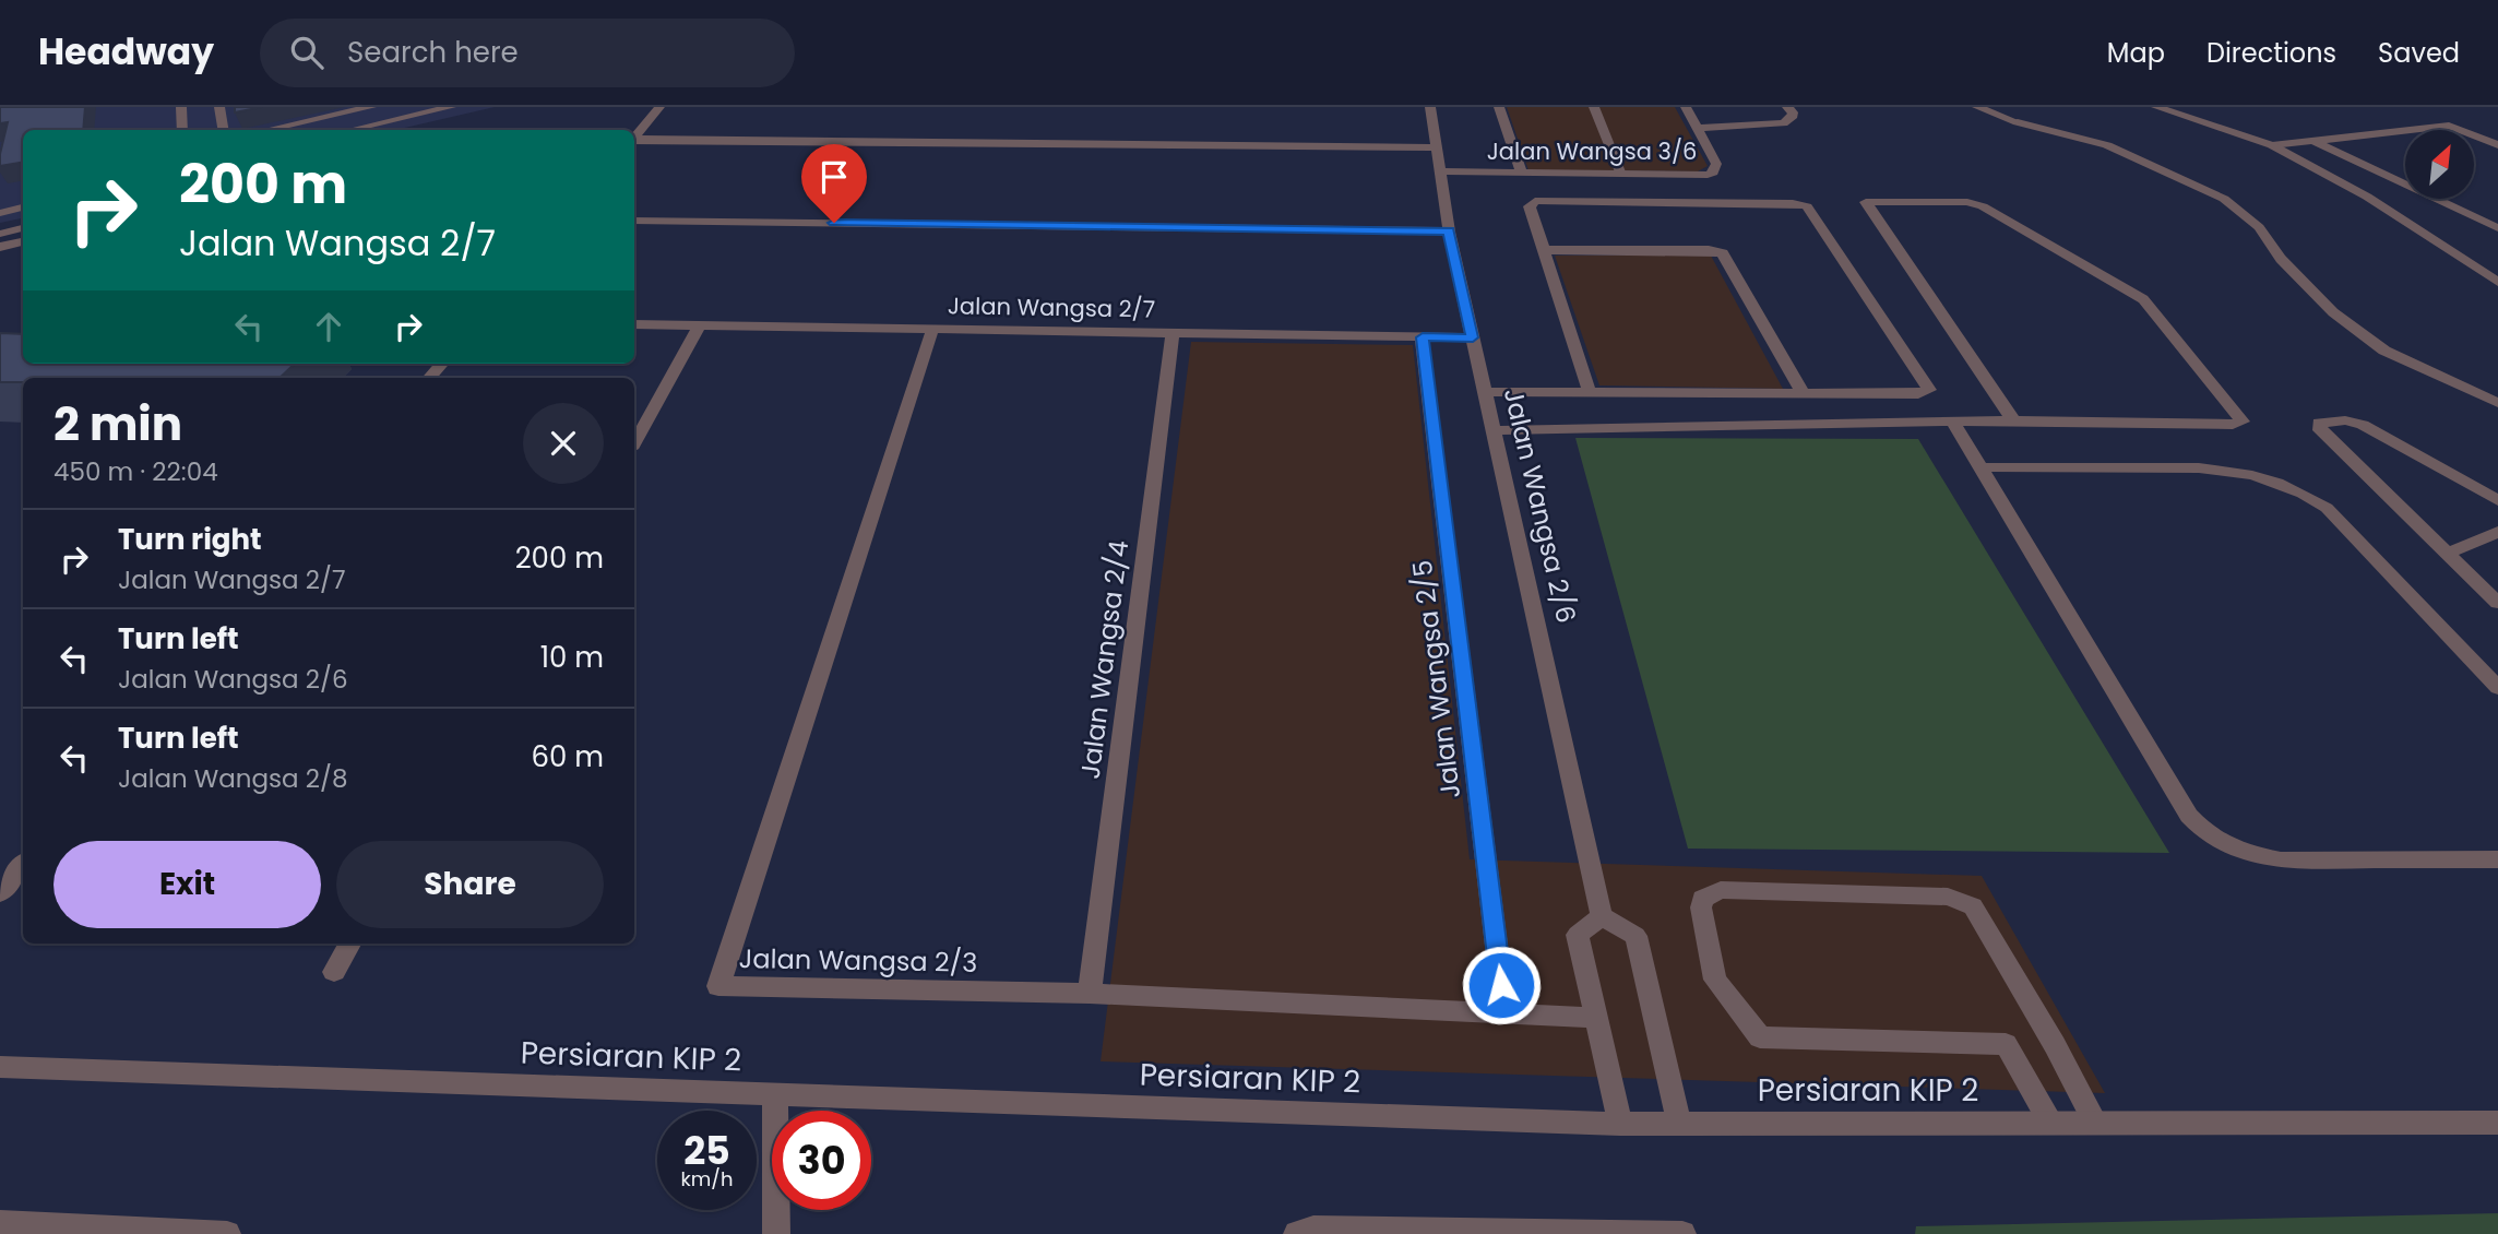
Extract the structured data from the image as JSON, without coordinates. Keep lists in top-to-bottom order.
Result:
{
  "streets": {
    "street": [
      "Jalan Wangsa 3/6",
      "Jalan Wangsa 2/7",
      "Jalan Wangsa 2/6",
      "Jalan Wangsa 2/4",
      "Jalan Wangsa 2/5",
      "Jalan Wangsa 2/3",
      "Persiaran KIP 2"
    ]
  },
  "crossings": [
    ["Jalan Wangsa 3/6", "Jalan Wangsa 2/6"],
    ["Jalan Wangsa 2/7", "Jalan Wangsa 2/6"],
    ["Jalan Wangsa 2/7", "Jalan Wangsa 2/4"],
    ["Jalan Wangsa 2/7", "Jalan Wangsa 2/5"],
    ["Jalan Wangsa 2/7", "Jalan Wangsa 2/3"],
    ["Jalan Wangsa 2/4", "Jalan Wangsa 2/3"],
    ["Jalan Wangsa 2/5", "Jalan Wangsa 2/3"]
  ],
  "north": "top right",
  "page": {
    "header": "Headway",
    "search": "Search here",
    "nav": ["Map", "Directions", "Saved"],
    "turn": ["200 m", "Jalan Wangsa 2/7"],
    "heading": ["2 min", "450 m · 22:04"],
    "list": [
      {
        "name": "Turn right",
        "note": "Jalan Wangsa 2/7",
        "value": "200 m"
      },
      {
        "name": "Turn left",
        "note": "Jalan Wangsa 2/6",
        "value": "10 m"
      },
      {
        "name": "Turn left",
        "note": "Jalan Wangsa 2/8",
        "value": "60 m"
      }
    ],
    "buttons": ["Exit", "Share"],
    "speed": "25 km/h",
    "limit": "30"
  }
}
